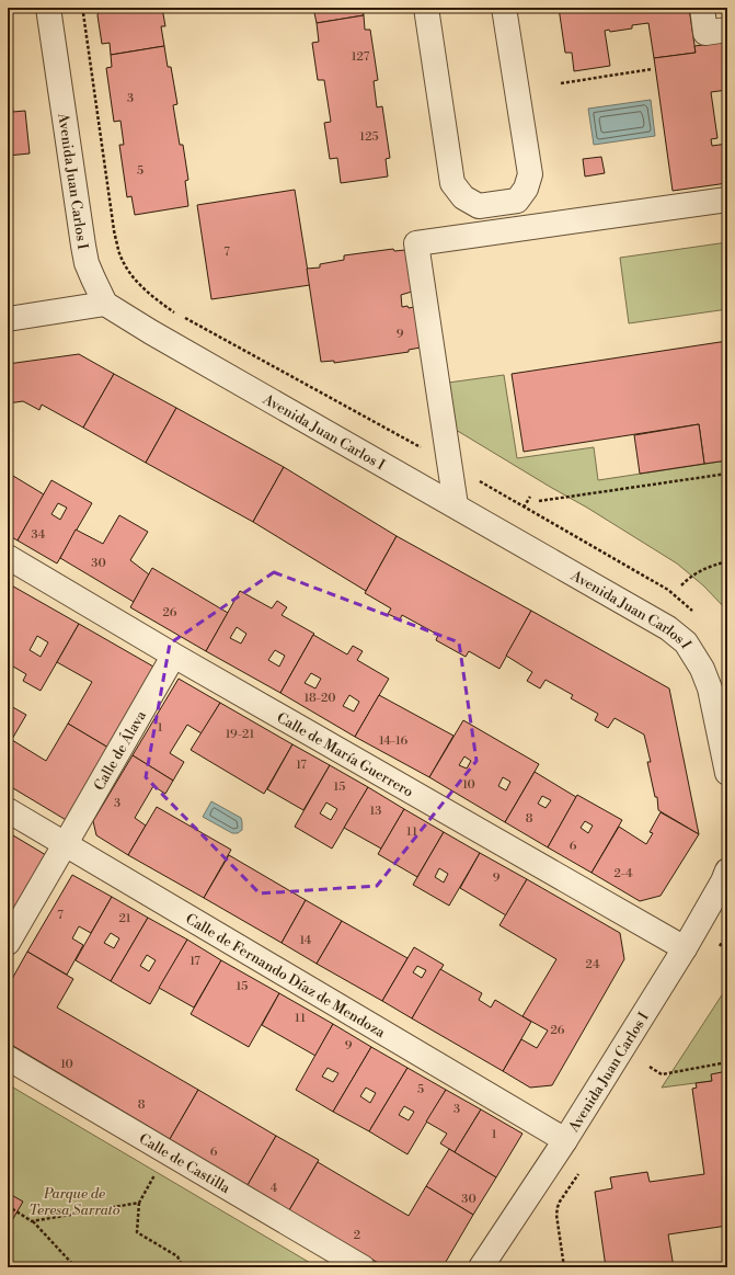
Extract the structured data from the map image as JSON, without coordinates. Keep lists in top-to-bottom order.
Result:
{
  "streets": {
    "street": [
      "Avenida Juan Carlos I",
      "Calle de Álava",
      "Calle de María Guerrero",
      "Calle de Fernando Díaz de Mendoza",
      "Calle de Castilla"
    ]
  },
  "crossings": [
    ["Avenida Juan Carlos I", "Calle de María Guerrero"],
    ["Avenida Juan Carlos I", "Calle de Fernando Díaz de Mendoza"]
  ],
  "parks": ["Parque de Teresa Sarrato"],
  "house_numbers": [
    "127",
    "3",
    "125",
    "5",
    "7",
    "9",
    "34",
    "30",
    "26",
    "18-20",
    "1",
    "19-21",
    "14-16",
    "17",
    "10",
    "15",
    "3",
    "13",
    "8",
    "11",
    "6",
    "2-4",
    "9",
    "7",
    "21",
    "14",
    "17",
    "24",
    "15",
    "11",
    "26",
    "9",
    "10",
    "5",
    "8",
    "3",
    "1",
    "6",
    "4",
    "30",
    "2"
  ]
}
